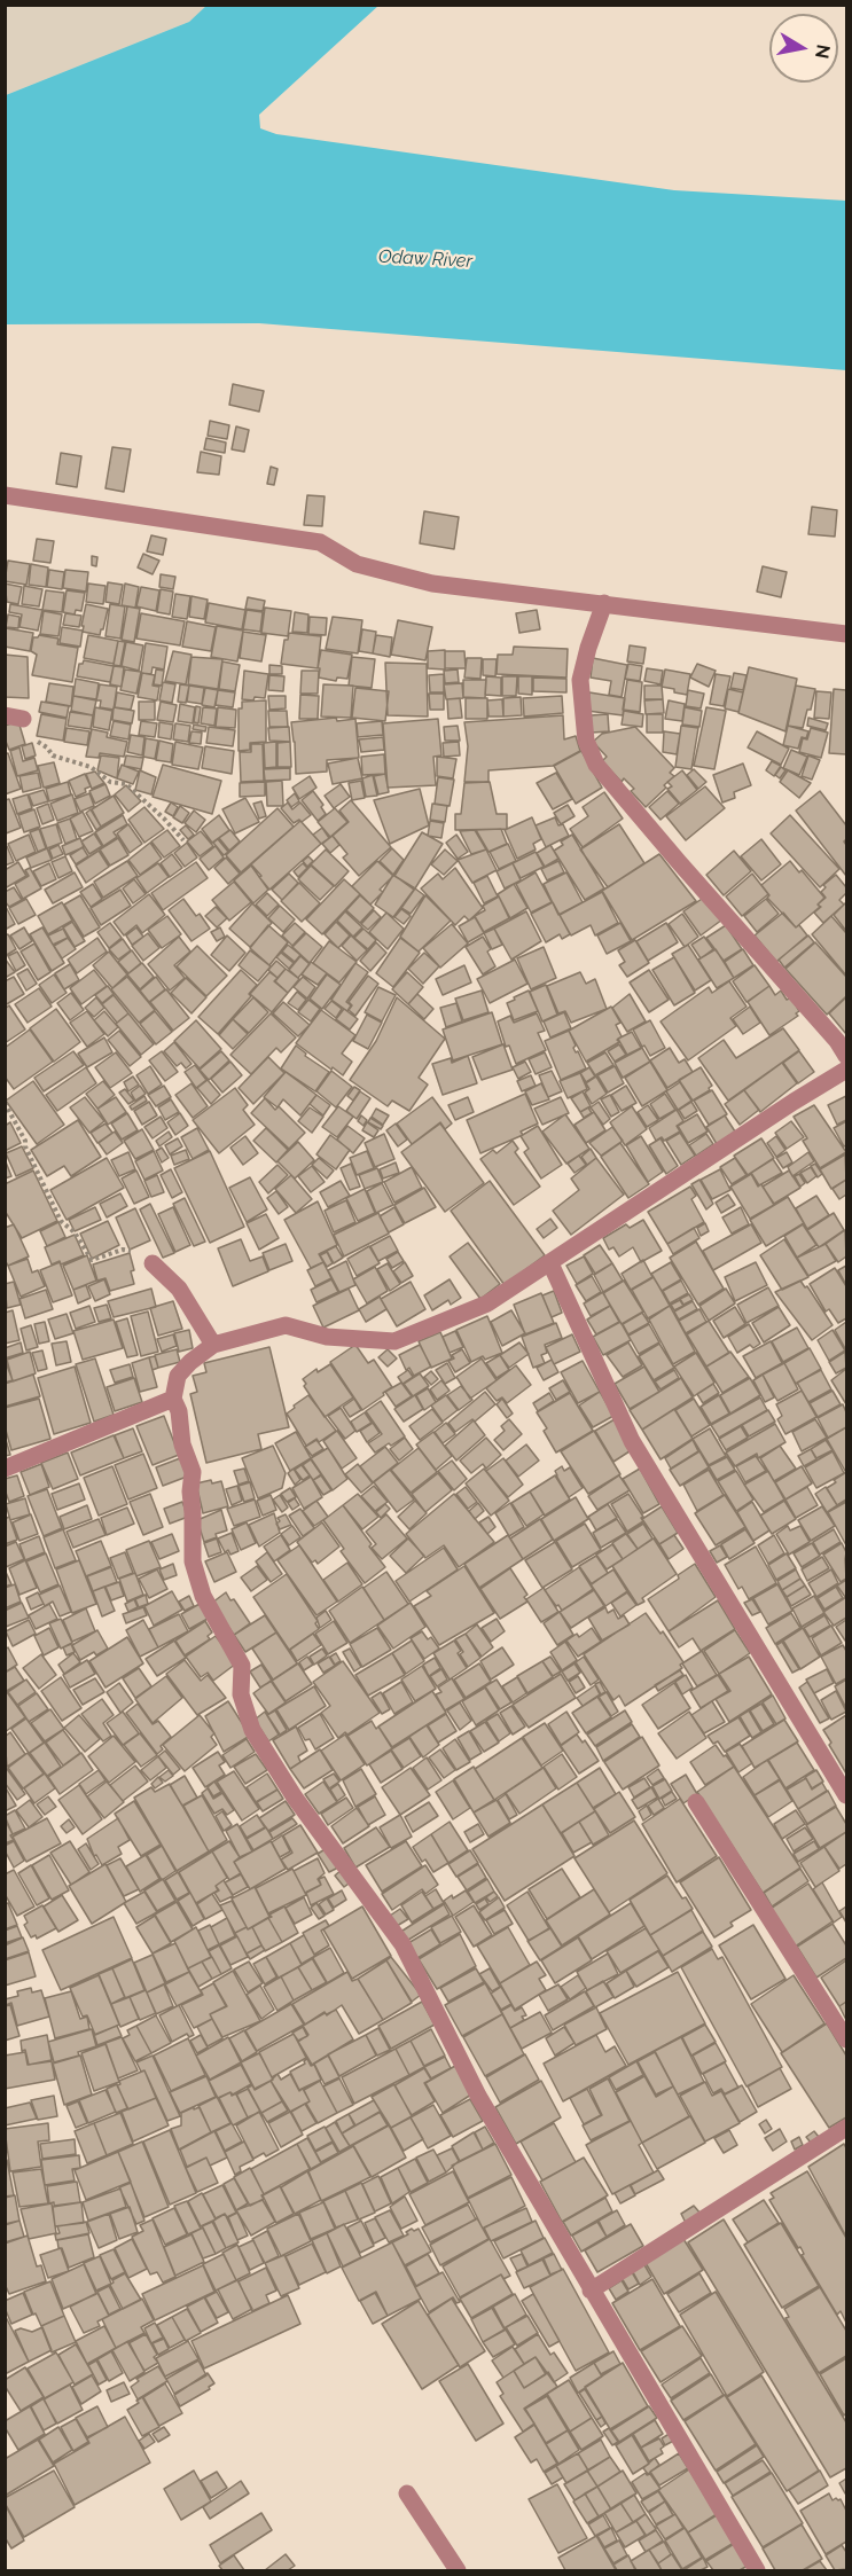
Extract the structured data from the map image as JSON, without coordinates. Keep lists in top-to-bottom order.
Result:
{
  "water": ["Odaw River"],
  "north": "right"
}
